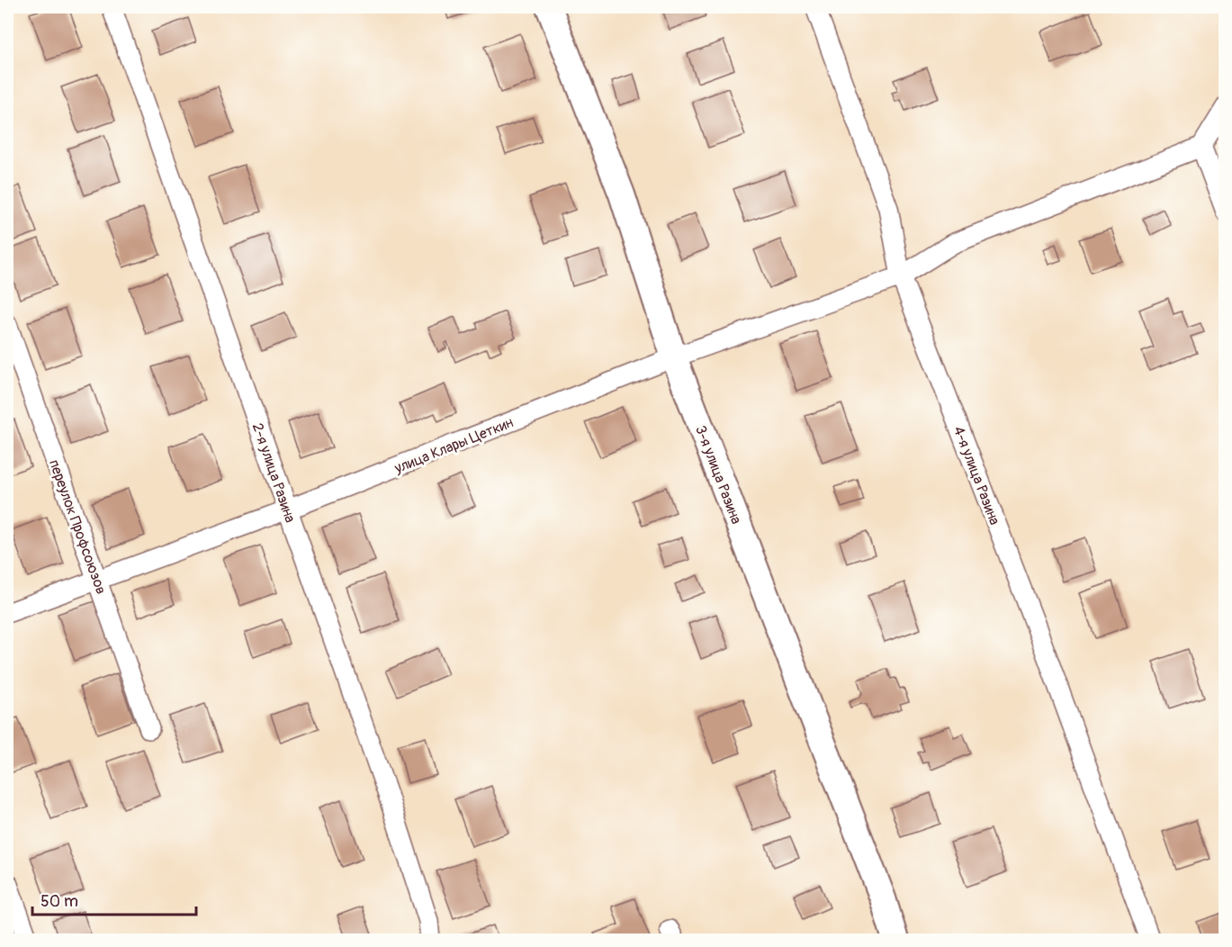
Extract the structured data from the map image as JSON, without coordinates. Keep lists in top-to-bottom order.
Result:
{
  "streets": {
    "street": [
      "улица Клары Цеткин",
      "2-я улица Разина",
      "3-я улица Разина",
      "4-я улица Разина",
      "переулок Профсоюзов"
    ]
  },
  "crossings": [
    ["улица Клары Цеткин", "2-я улица Разина"],
    ["улица Клары Цеткин", "3-я улица Разина"],
    ["улица Клары Цеткин", "4-я улица Разина"],
    ["улица Клары Цеткин", "переулок Профсоюзов"]
  ],
  "scale_bar": "50 m"
}
